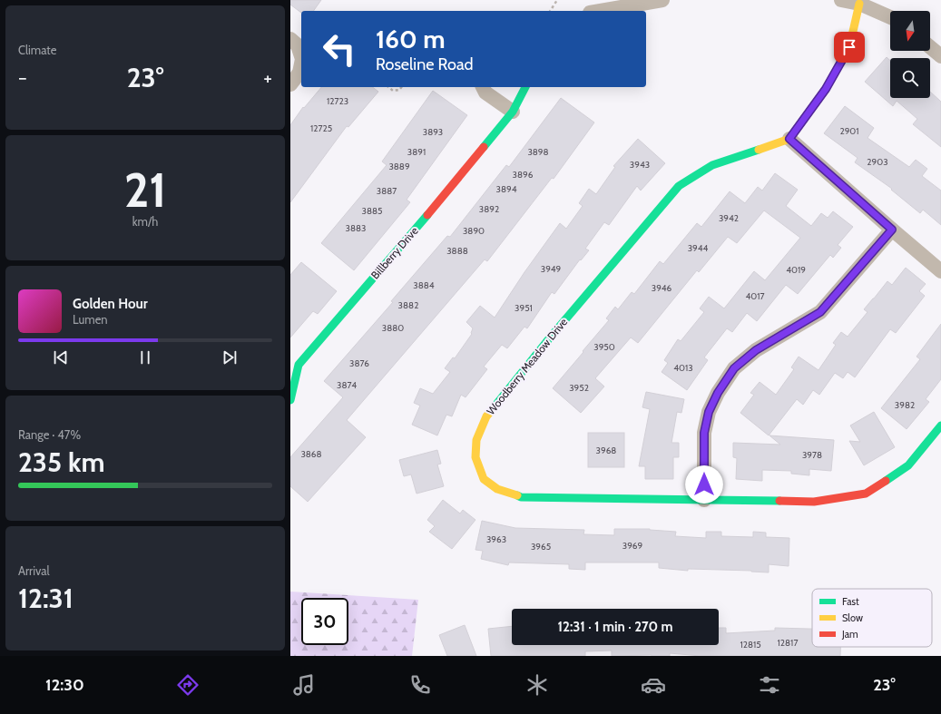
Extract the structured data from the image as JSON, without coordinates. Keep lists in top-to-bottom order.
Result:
{
  "streets": {
    "street": ["Billberry Drive", "Woodberry Meadow Drive"]
  },
  "house_numbers": [
    "12723",
    "12725",
    "2901",
    "3893",
    "3891",
    "3898",
    "2903",
    "3943",
    "3889",
    "3896",
    "3894",
    "3887",
    "3892",
    "3885",
    "3942",
    "3883",
    "3890",
    "3944",
    "3888",
    "3949",
    "4019",
    "3884",
    "3946",
    "4017",
    "3882",
    "3951",
    "3880",
    "3950",
    "3876",
    "4013",
    "3874",
    "3952",
    "3982",
    "3968",
    "3868",
    "3978",
    "3963",
    "3969",
    "3965",
    "12817",
    "12815"
  ],
  "legend": ["Fast", "Slow", "Jam"],
  "north": "bottom",
  "page": {
    "tile": [
      "Climate",
      ["21", "km/h"],
      ["Range · 47%", "235 km"],
      ["Arrival", "12:31"]
    ],
    "turn": ["160 m", "Roseline Road"],
    "heat": ["−", "23°", "+"],
    "song": ["Golden Hour", "Lumen"],
    "limit": "30",
    "trip": "12:31 · 1 min · 270 m",
    "tabs": ["12:30", "23°"]
  }
}
